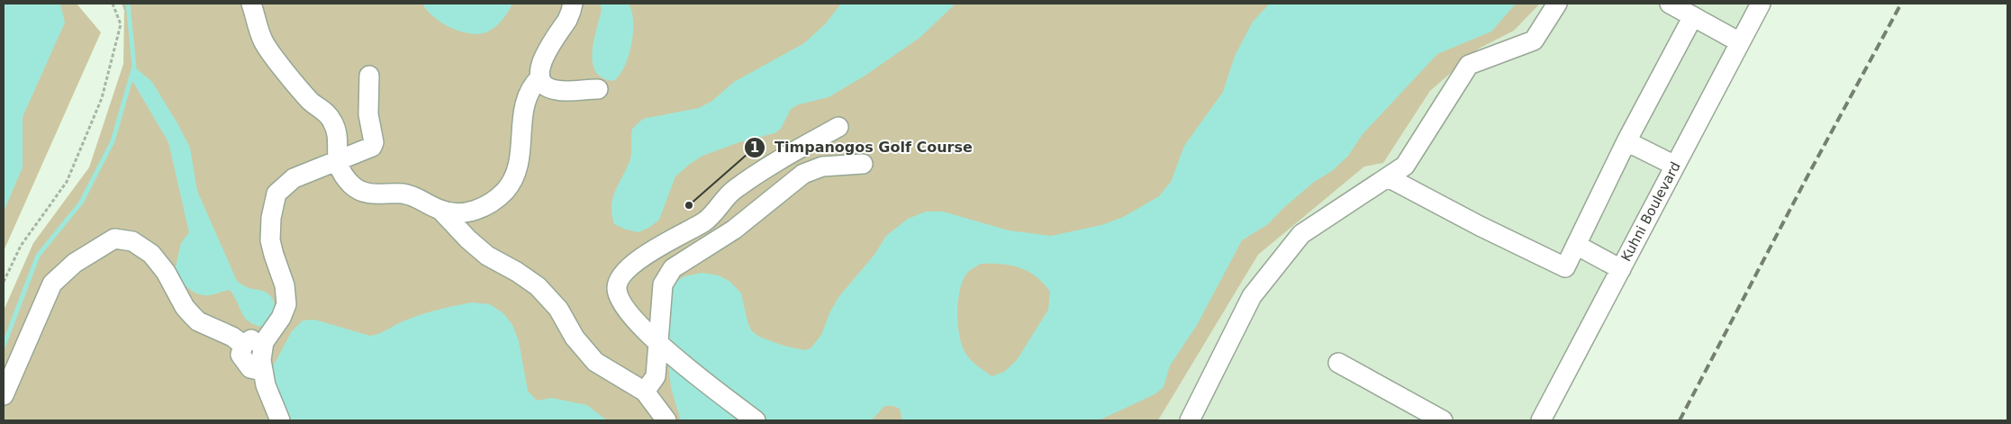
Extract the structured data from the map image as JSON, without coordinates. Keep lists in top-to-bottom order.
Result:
{
  "streets": {
    "street": ["Kuhni Boulevard"]
  },
  "places": ["Timpanogos Golf Course"]
}
